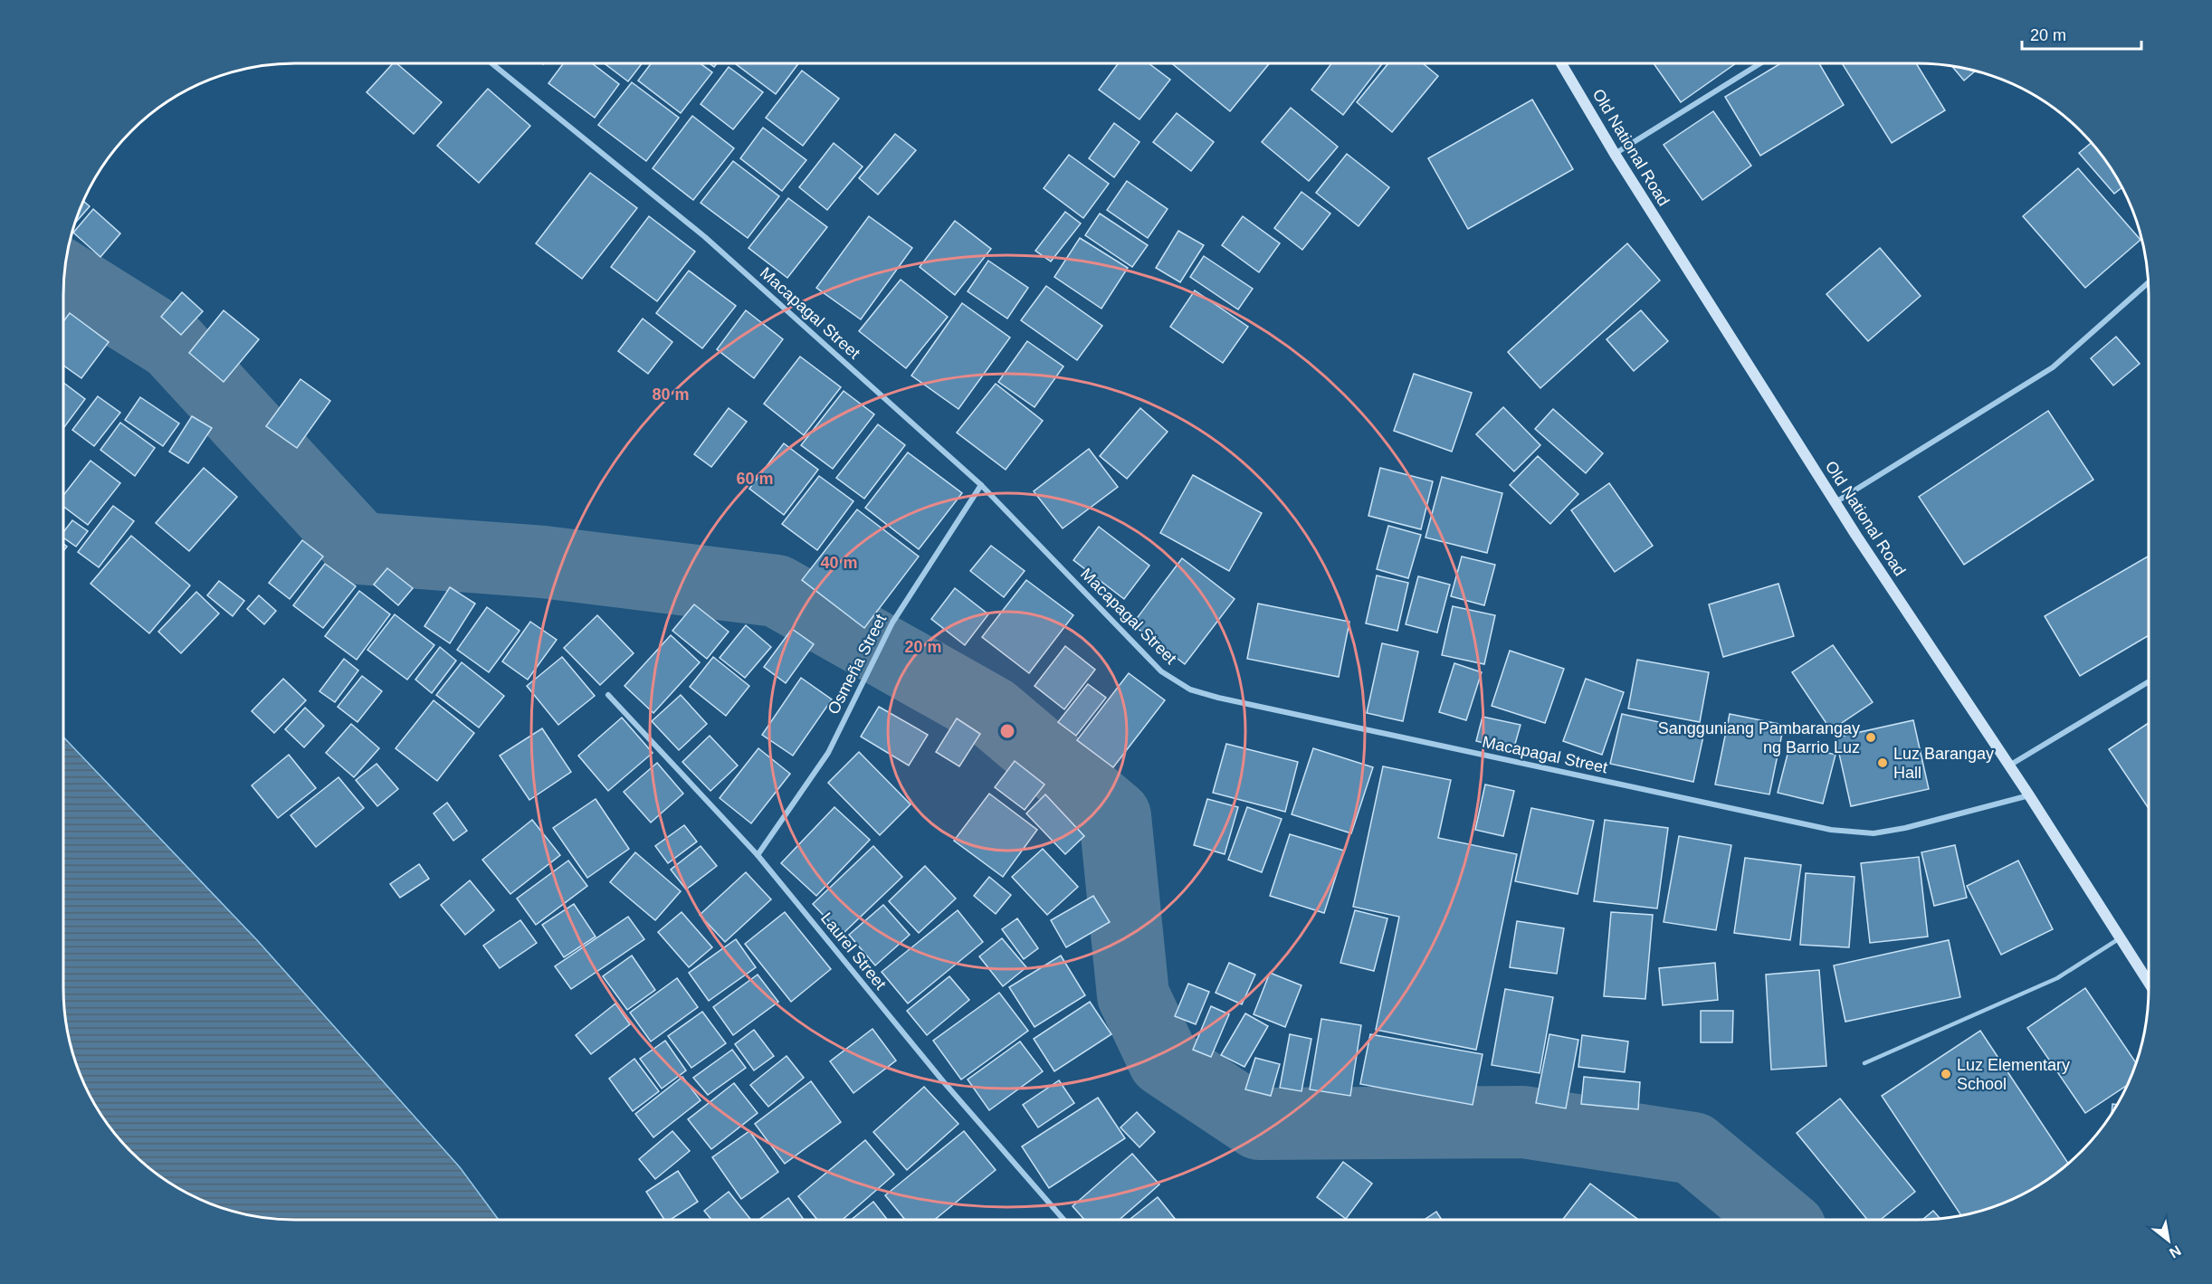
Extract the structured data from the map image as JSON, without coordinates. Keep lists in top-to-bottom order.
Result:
{
  "streets": {
    "main road": ["Old National Road"],
    "street": ["Macapagal Street", "Osmeña Street", "Laurel Street"]
  },
  "crossings": [
    ["Old National Road", "Macapagal Street"],
    ["Macapagal Street", "Osmeña Street"],
    ["Osmeña Street", "Laurel Street"]
  ],
  "places": ["Sangguniang Pambarangay ng Barrio Luz", "Luz Barangay Hall", "Luz Elementary School"],
  "scale_bar": "20 m",
  "north": "bottom right",
  "rings": [
    "80 m",
    "60 m",
    "40 m",
    "20 m"
  ]
}
